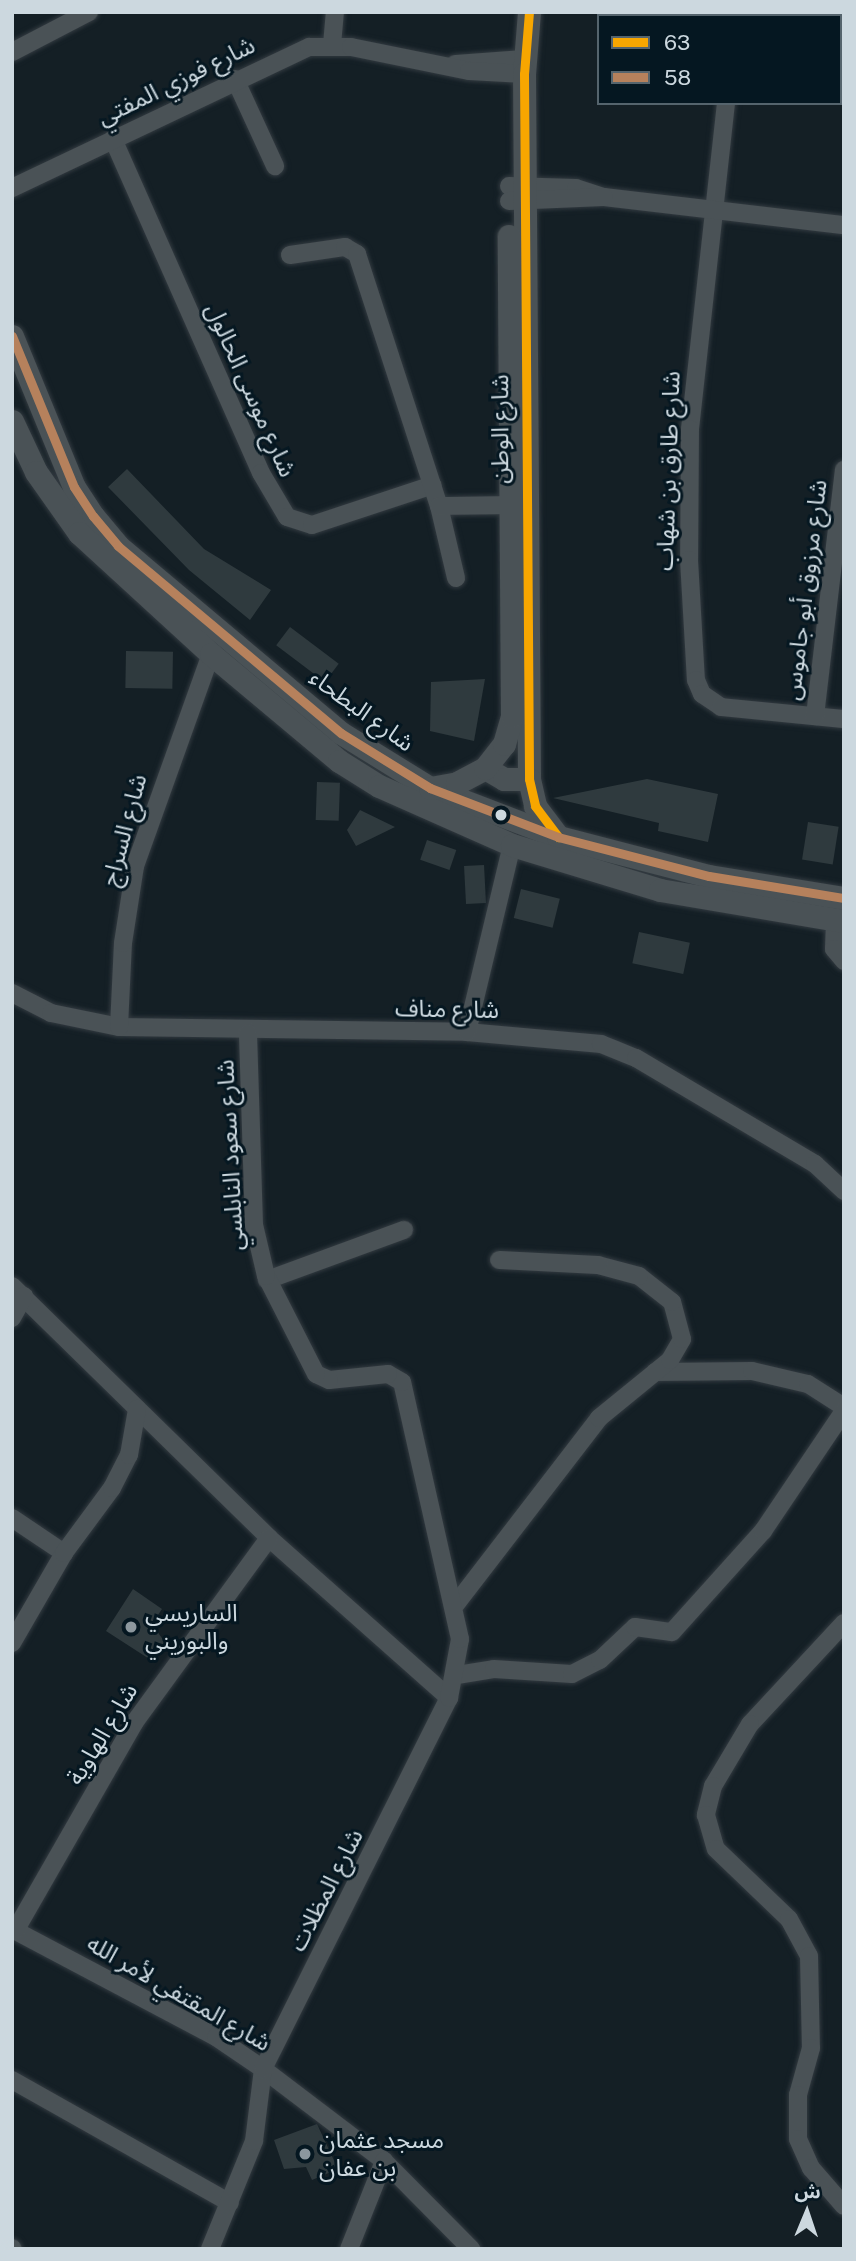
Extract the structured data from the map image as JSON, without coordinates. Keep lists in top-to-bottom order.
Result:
{
  "streets": {
    "street": [
      "شارع فوزي المفتي",
      "شارع موسى الحالول",
      "شارع الوطن",
      "شارع طارق بن شهاب",
      "شارع مرزوق أبو جاموس",
      "شارع البطحاء",
      "شارع السراج",
      "شارع مناف",
      "شارع سعود النابلسي",
      "شارع الهاوية",
      "شارع المظلات",
      "شارع المقتفي لأمر الله"
    ]
  },
  "crossings": [
    ["شارع فوزي المفتي", "شارع موسى الحالول"],
    ["شارع فوزي المفتي", "شارع الوطن"],
    ["شارع الوطن", "شارع البطحاء"],
    ["شارع طارق بن شهاب", "شارع مرزوق أبو جاموس"],
    ["شارع البطحاء", "شارع السراج"],
    ["شارع السراج", "شارع مناف"],
    ["شارع مناف", "شارع سعود النابلسي"],
    ["شارع سعود النابلسي", "شارع المظلات"],
    ["شارع الهاوية", "شارع المقتفي لأمر الله"],
    ["شارع المظلات", "شارع المقتفي لأمر الله"]
  ],
  "places": ["الساريسي والبوريني", "مسجد عثمان بن عفان"],
  "lines": ["transit line 63", "transit line 58"],
  "legend": ["63", "58"],
  "north": "top"
}
